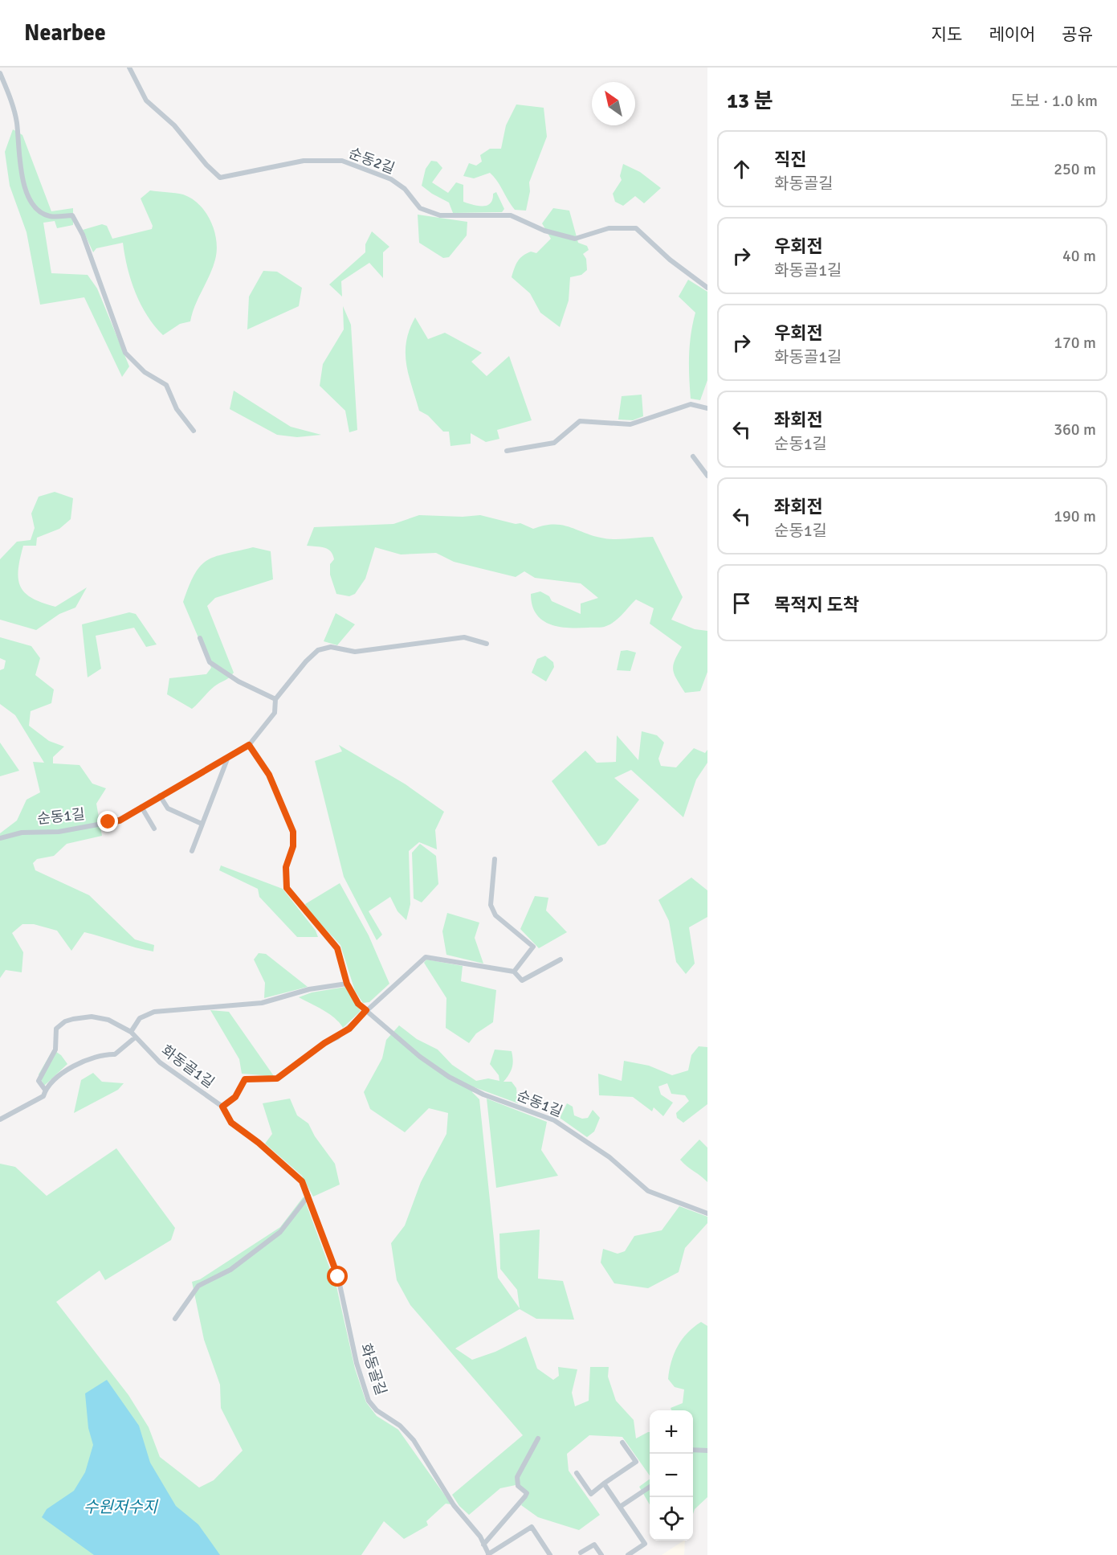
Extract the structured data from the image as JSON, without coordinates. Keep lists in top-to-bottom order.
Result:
{
  "streets": {
    "street": [
      "순동2길",
      "순동1길",
      "화동골1길",
      "화동골길"
    ]
  },
  "crossings": [
    ["순동1길", "화동골1길"],
    ["화동골1길", "화동골길"]
  ],
  "water": ["수원저수지"],
  "north": "top left",
  "page": {
    "header": "Nearbee",
    "nav": ["지도", "레이어", "공유"],
    "heading": ["13 분", "도보 · 1.0 km"],
    "list": [
      ["직진", "화동골길", "250 m"],
      ["우회전", "화동골1길", "40 m"],
      ["우회전", "화동골1길", "170 m"],
      ["좌회전", "순동1길", "360 m"],
      ["좌회전", "순동1길", "190 m"],
      "목적지 도착"
    ],
    "map_buttons": ["+", "−"]
  }
}
